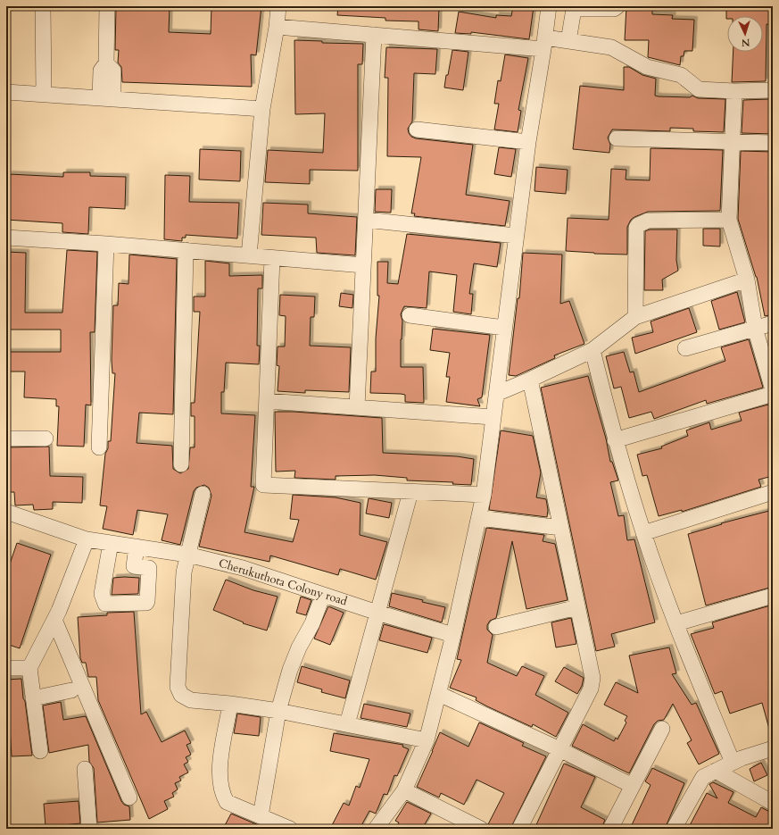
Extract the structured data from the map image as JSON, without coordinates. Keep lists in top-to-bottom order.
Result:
{
  "streets": {
    "street": ["Cherukuthota Colony road"]
  },
  "north": "bottom"
}
